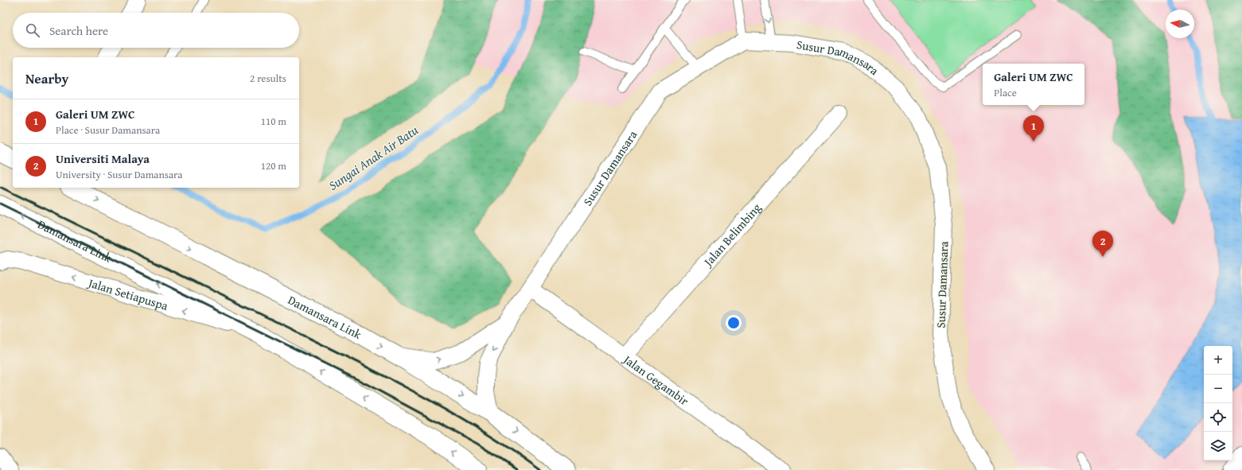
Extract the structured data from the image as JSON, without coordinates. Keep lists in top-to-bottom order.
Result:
{
  "streets": {
    "highway": ["Damansara Link"],
    "street": [
      "Susur Damansara",
      "Jalan Belimbing",
      "Jalan Setiapuspa",
      "Jalan Gegambir"
    ]
  },
  "crossings": [
    ["Susur Damansara", "Damansara Link"],
    ["Susur Damansara", "Jalan Gegambir"],
    ["Jalan Belimbing", "Jalan Gegambir"],
    ["Damansara Link", "Jalan Setiapuspa"]
  ],
  "one_way": ["Jalan Setiapuspa"],
  "water": ["Sungai Anak Air Batu"],
  "north": "left",
  "page": {
    "search": "Search here",
    "heading": ["Nearby", "2 results"],
    "popup": ["Galeri UM ZWC", "Place"],
    "list": [
      {
        "mark": "1",
        "name": "Galeri UM ZWC",
        "note": "Place · Susur Damansara",
        "value": "110 m"
      },
      {
        "mark": "2",
        "name": "Universiti Malaya",
        "note": "University · Susur Damansara",
        "value": "120 m"
      }
    ],
    "pins": ["1", "2"],
    "map_buttons": ["+", "−"]
  }
}
